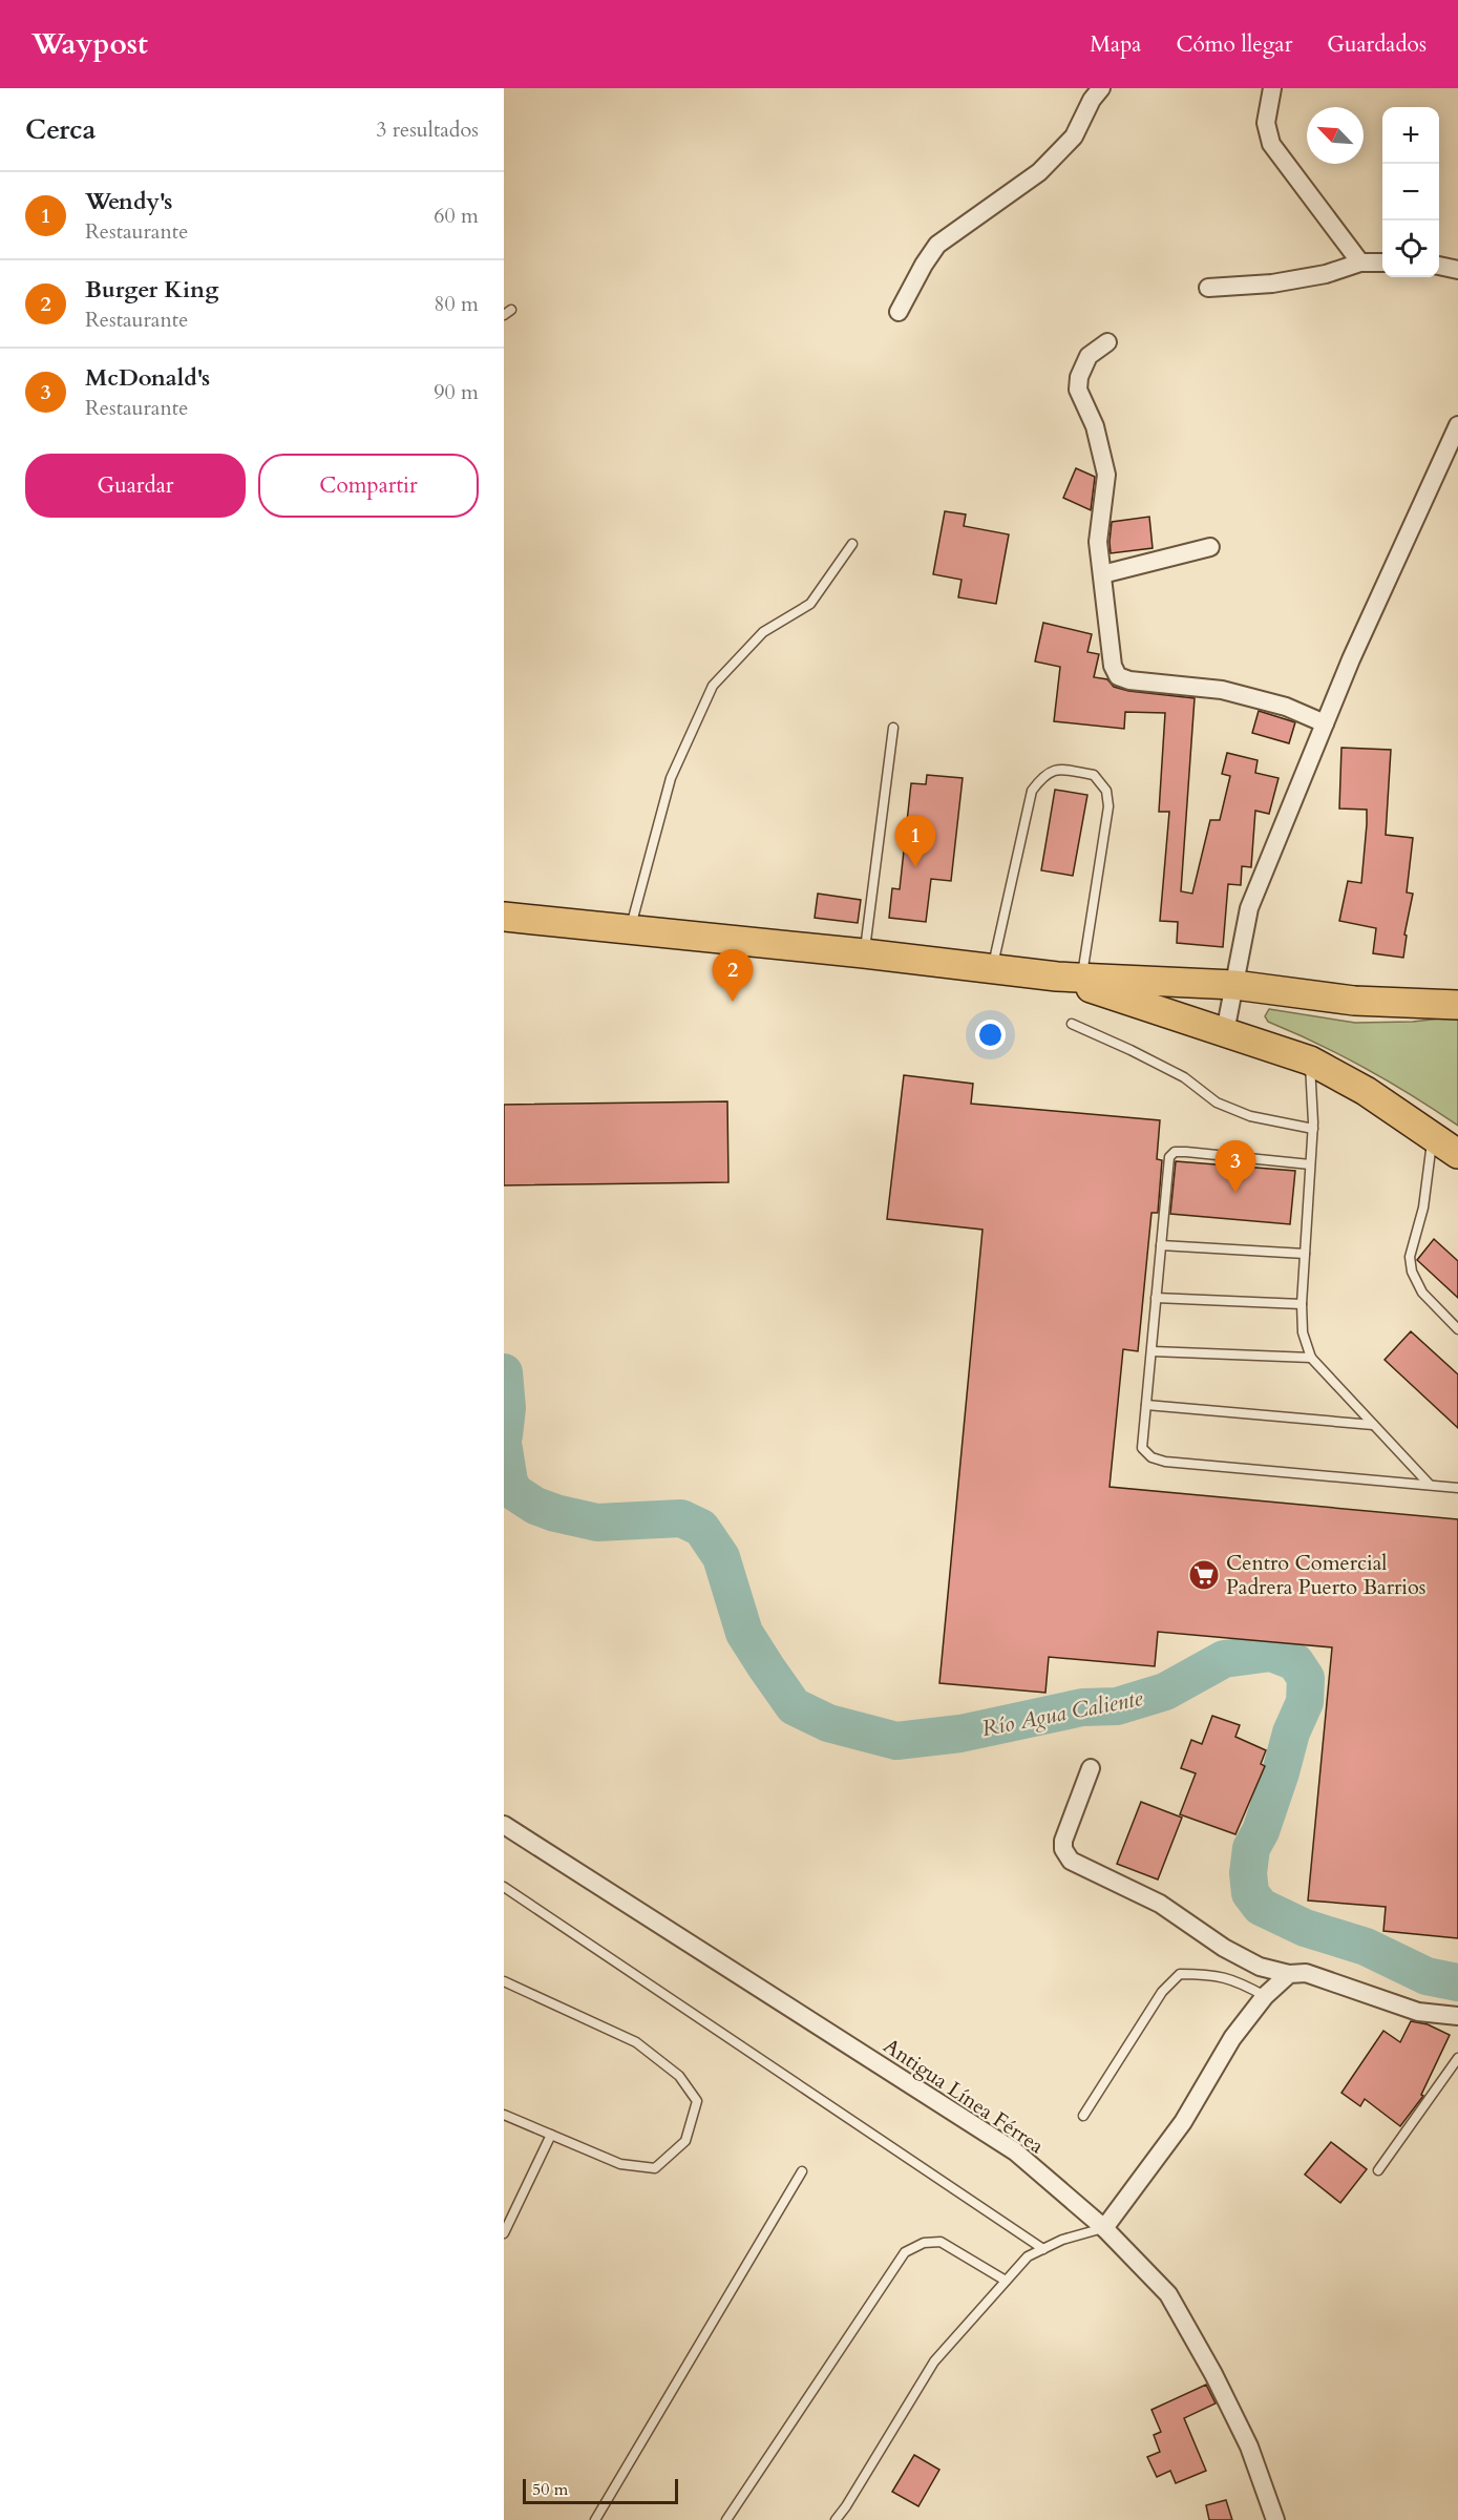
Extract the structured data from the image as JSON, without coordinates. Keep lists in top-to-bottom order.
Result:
{
  "streets": {
    "street": ["Antigua Línea Férrea"]
  },
  "water": ["Río Agua Caliente"],
  "places": {
    "supermarket": ["Centro Comercial Padrera Puerto Barrios"]
  },
  "scale_bar": "50 m",
  "north": "top left",
  "page": {
    "header": "Waypost",
    "nav": ["Mapa", "Cómo llegar", "Guardados"],
    "heading": ["Cerca", "3 resultados"],
    "map_buttons": ["+", "−"],
    "list": [
      {
        "mark": "1",
        "name": "Wendy's",
        "note": "Restaurante",
        "value": "60 m"
      },
      {
        "mark": "2",
        "name": "Burger King",
        "note": "Restaurante",
        "value": "80 m"
      },
      {
        "mark": "3",
        "name": "McDonald's",
        "note": "Restaurante",
        "value": "90 m"
      }
    ],
    "buttons": ["Guardar", "Compartir"],
    "pins": ["1", "2", "3"],
    "scale": "50 m"
  }
}
